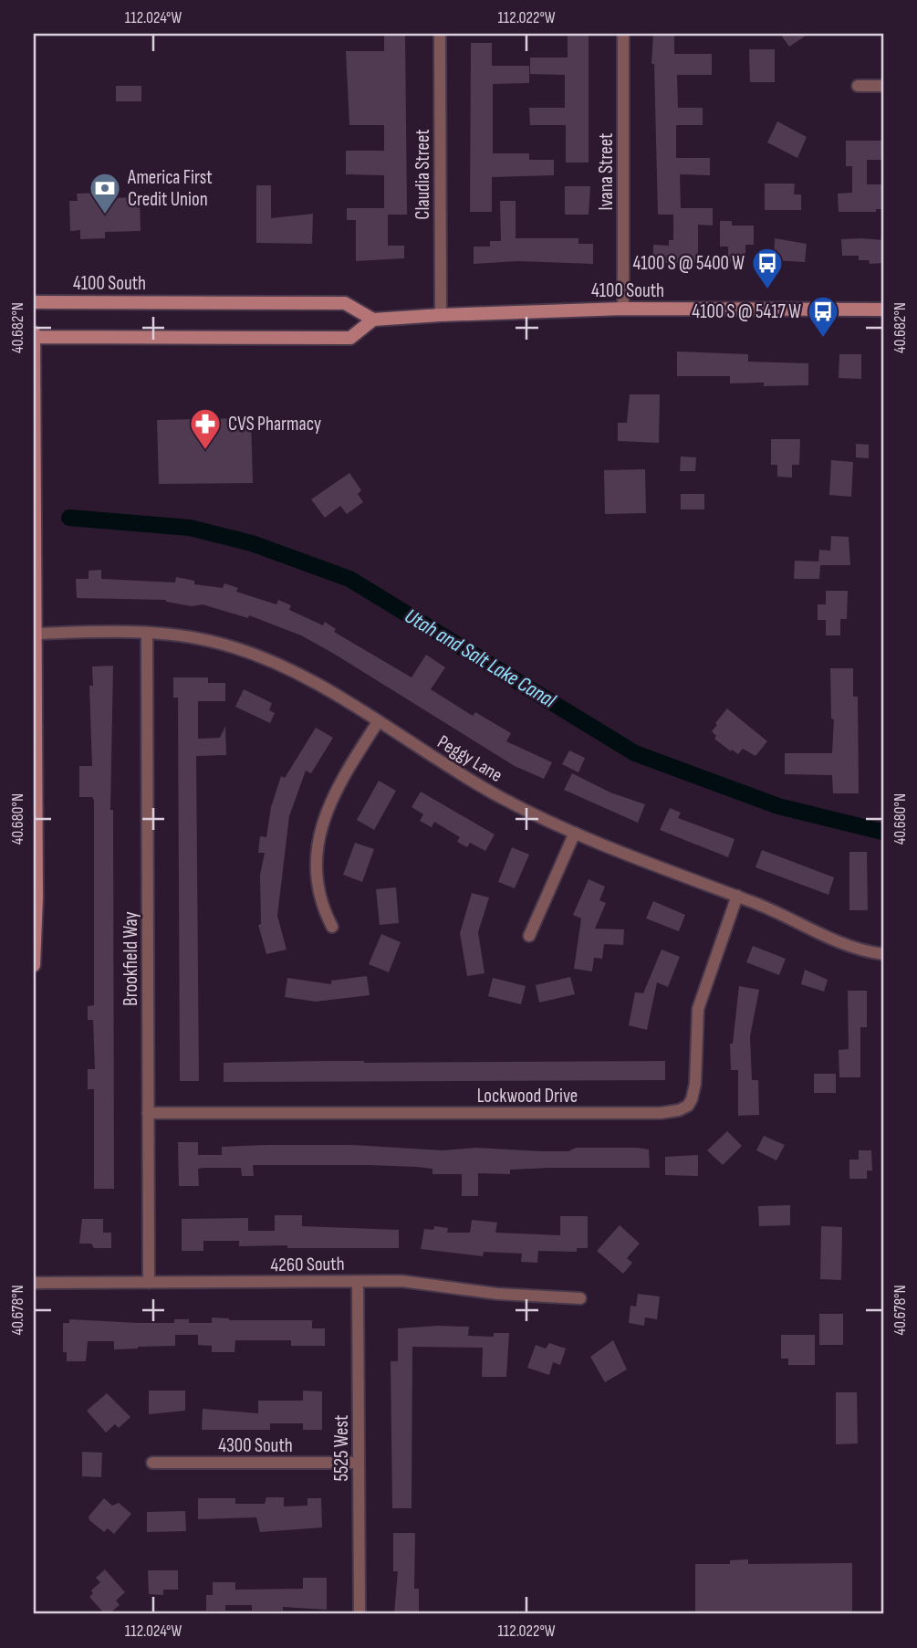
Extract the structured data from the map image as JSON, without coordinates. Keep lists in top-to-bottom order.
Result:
{
  "streets": {
    "main road": ["4100 South"],
    "street": [
      "Ivana Street",
      "Claudia Street",
      "Peggy Lane",
      "Brookfield Way",
      "Lockwood Drive",
      "4260 South",
      "4300 South",
      "5525 West"
    ]
  },
  "crossings": [
    ["Ivana Street", "4100 South"],
    ["Claudia Street", "4100 South"],
    ["Peggy Lane", "Brookfield Way"],
    ["Peggy Lane", "Lockwood Drive"],
    ["Brookfield Way", "Lockwood Drive"],
    ["Brookfield Way", "4260 South"],
    ["4260 South", "5525 West"],
    ["4300 South", "5525 West"]
  ],
  "water": ["Utah and Salt Lake Canal"],
  "places": {
    "bank": ["America First Credit Union"],
    "bus stop": ["4100 S @ 5400 W", "4100 S @ 5417 W"],
    "pharmacy": ["CVS Pharmacy"]
  },
  "coordinates": [
    "112.024°W",
    "112.022°W",
    "40.682°N",
    "40.680°N",
    "40.678°N"
  ]
}
